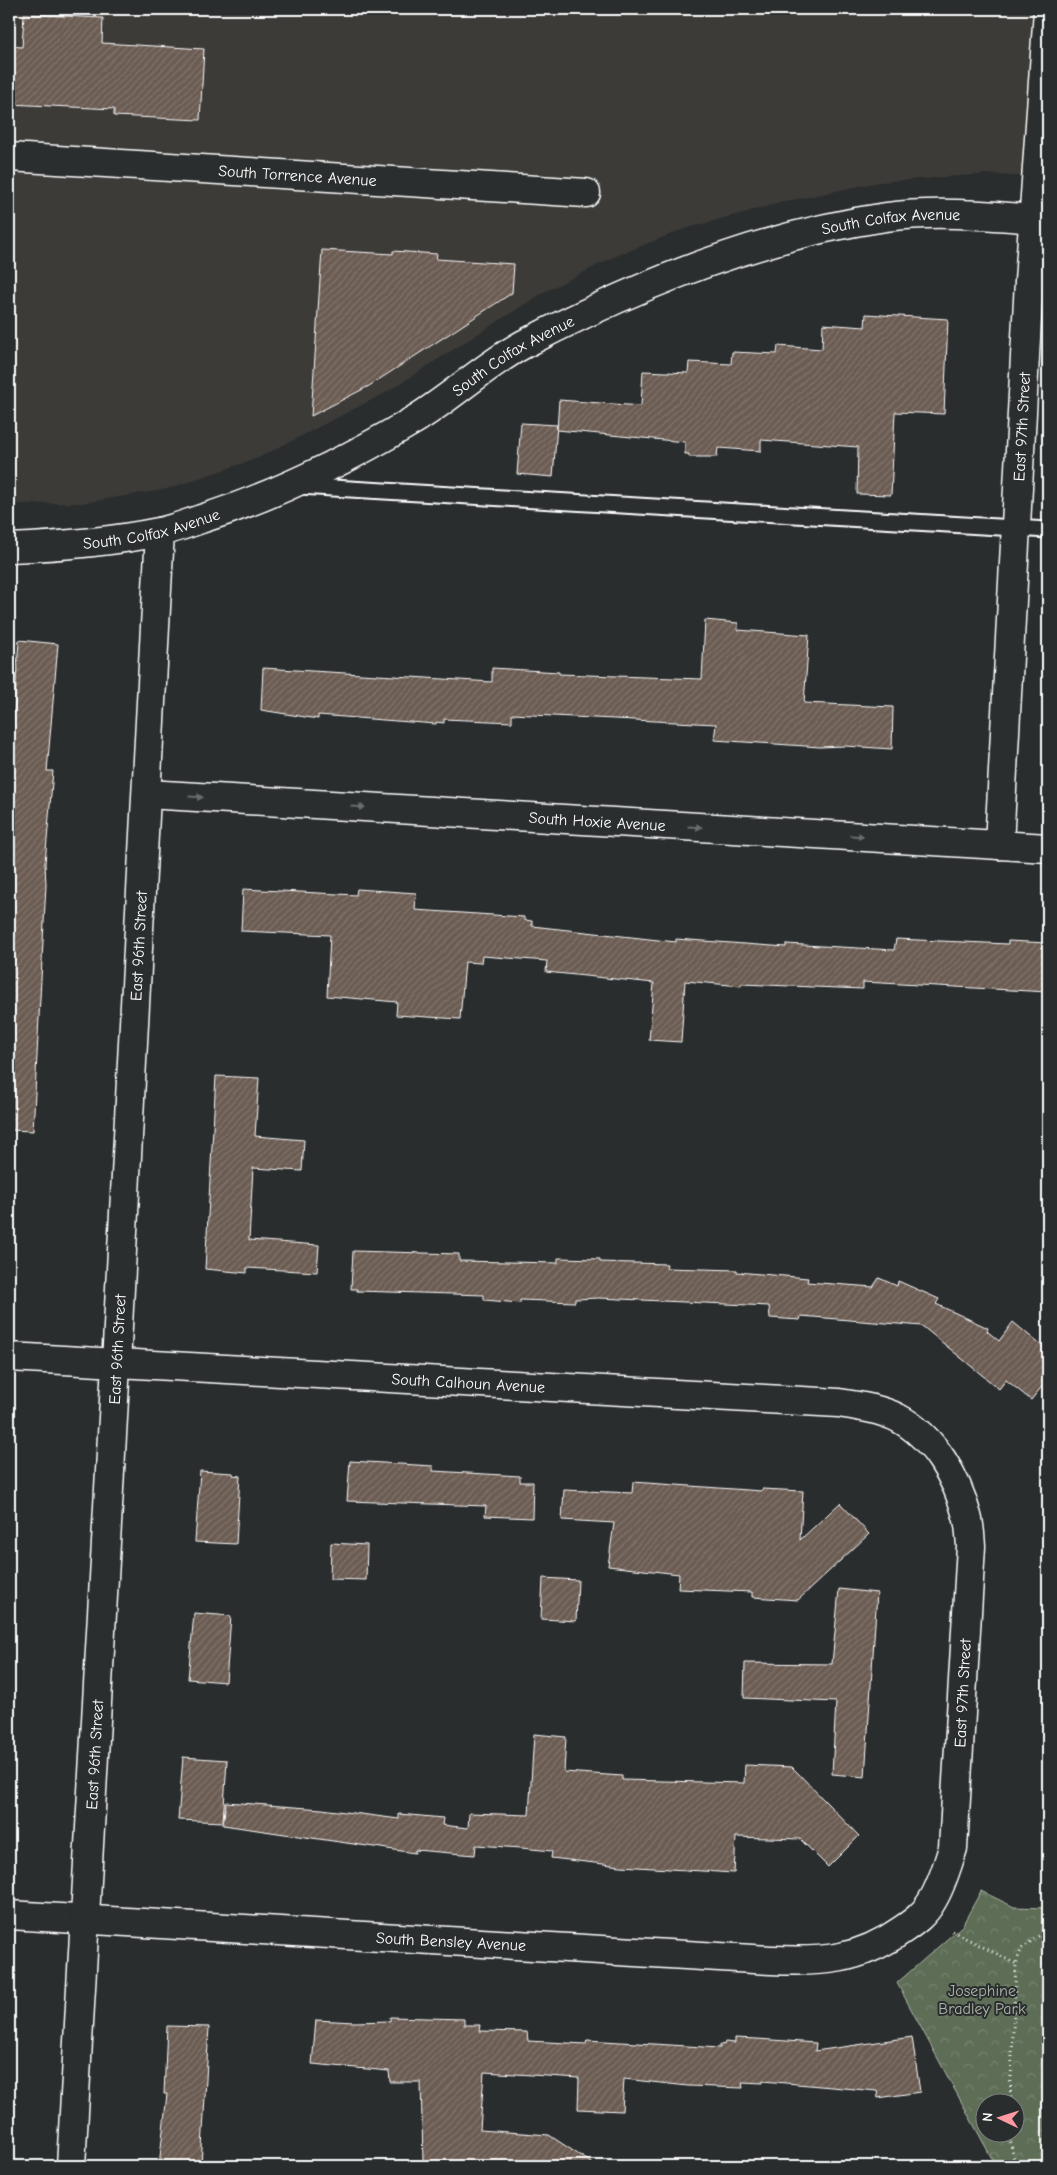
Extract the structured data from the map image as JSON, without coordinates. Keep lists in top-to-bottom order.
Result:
{
  "streets": {
    "street": [
      "South Torrence Avenue",
      "South Colfax Avenue",
      "East 97th Street",
      "South Hoxie Avenue",
      "East 96th Street",
      "South Calhoun Avenue",
      "South Bensley Avenue"
    ]
  },
  "crossings": [
    ["South Colfax Avenue", "East 97th Street"],
    ["South Colfax Avenue", "East 96th Street"],
    ["East 97th Street", "South Hoxie Avenue"],
    ["East 97th Street", "South Calhoun Avenue"],
    ["East 97th Street", "South Bensley Avenue"],
    ["South Hoxie Avenue", "East 96th Street"],
    ["East 96th Street", "South Calhoun Avenue"],
    ["East 96th Street", "South Bensley Avenue"]
  ],
  "one_way": ["South Hoxie Avenue"],
  "parks": ["Josephine Bradley Park"],
  "north": "left"
}
